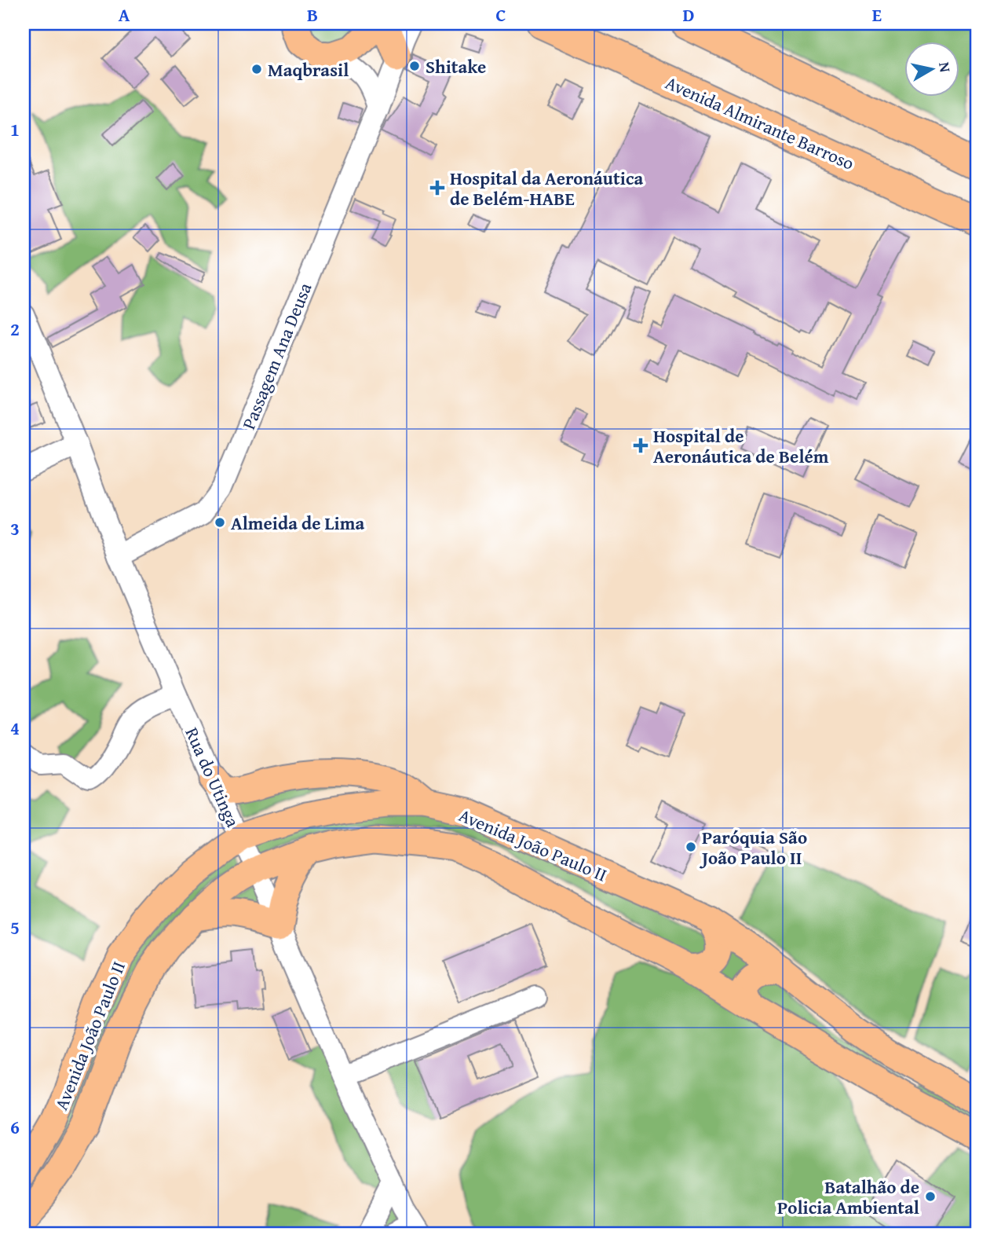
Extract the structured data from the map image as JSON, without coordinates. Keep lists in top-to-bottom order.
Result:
{
  "streets": {
    "highway": ["Avenida Almirante Barroso"],
    "main road": ["Avenida João Paulo II"],
    "street": ["Passagem Ana Deusa", "Rua do Utinga"]
  },
  "crossings": [
    ["Passagem Ana Deusa", "Rua do Utinga"],
    ["Rua do Utinga", "Avenida João Paulo II"]
  ],
  "places": {
    "other": [
      "Shitake",
      "Maqbrasil",
      "Almeida de Lima",
      "Paróquia São João Paulo II",
      "Batalhão de Policia Ambiental"
    ],
    "health": ["Hospital da Aeronáutica de Belém-HABE", "Hospital de Aeronáutica de Belém"]
  },
  "north": "right",
  "grid": {
    "columns": [
      "A",
      "B",
      "C",
      "D",
      "E"
    ],
    "rows": [
      "1",
      "2",
      "3",
      "4",
      "5",
      "6"
    ]
  }
}
